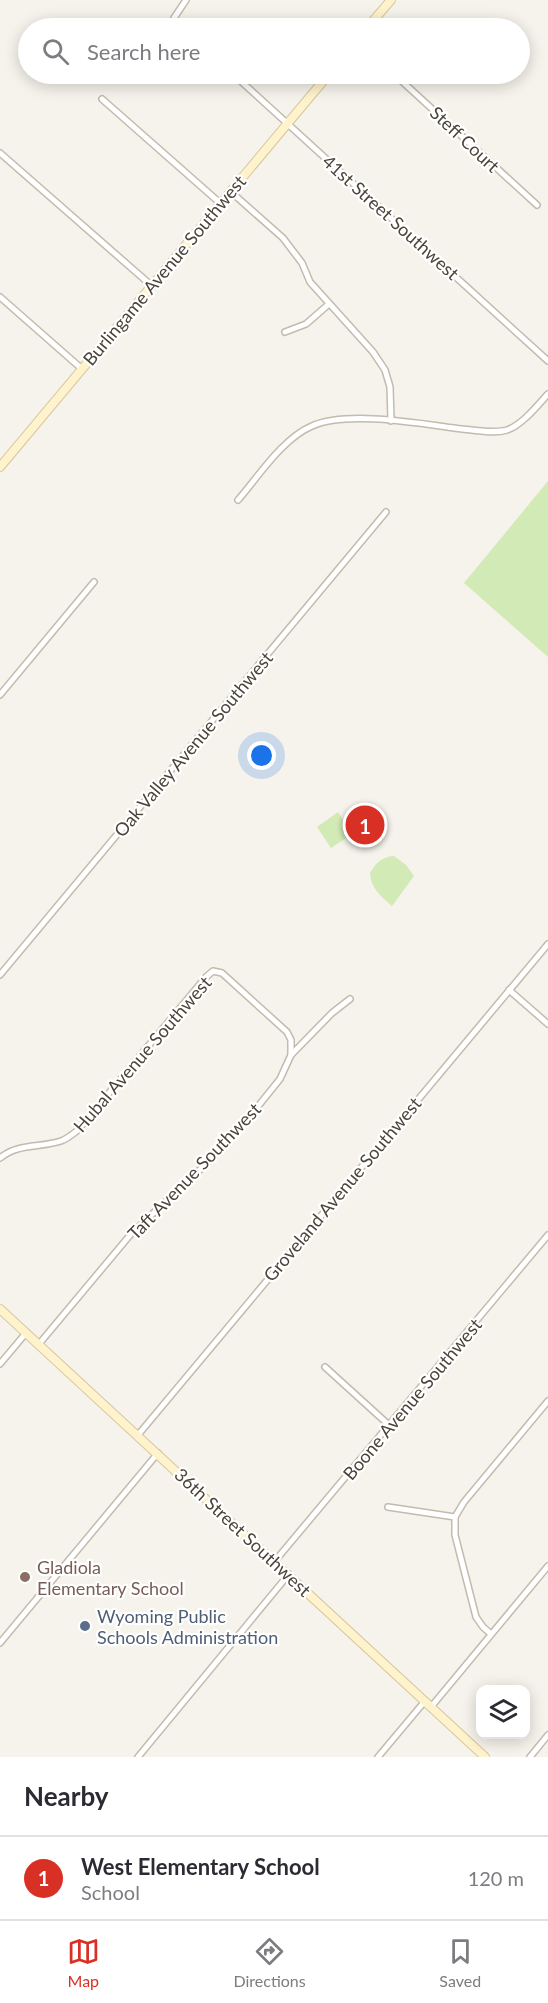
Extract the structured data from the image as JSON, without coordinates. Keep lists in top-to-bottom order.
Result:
{
  "streets": {
    "street": [
      "Steff Court",
      "41st Street Southwest",
      "Burlingame Avenue Southwest",
      "Oak Valley Avenue Southwest",
      "Hubal Avenue Southwest",
      "Taft Avenue Southwest",
      "Groveland Avenue Southwest",
      "Boone Avenue Southwest",
      "36th Street Southwest"
    ]
  },
  "crossings": [
    ["41st Street Southwest", "Burlingame Avenue Southwest"],
    ["Hubal Avenue Southwest", "Taft Avenue Southwest"],
    ["Taft Avenue Southwest", "36th Street Southwest"],
    ["Groveland Avenue Southwest", "36th Street Southwest"],
    ["Boone Avenue Southwest", "36th Street Southwest"]
  ],
  "places": ["Gladiola Elementary School", "Wyoming Public Schools Administration"],
  "page": {
    "search": "Search here",
    "pins": "1",
    "heading": "Nearby",
    "list": [
      {
        "mark": "1",
        "name": "West Elementary School",
        "note": "School",
        "value": "120 m"
      }
    ],
    "nav": ["Map", "Directions", "Saved"]
  }
}
